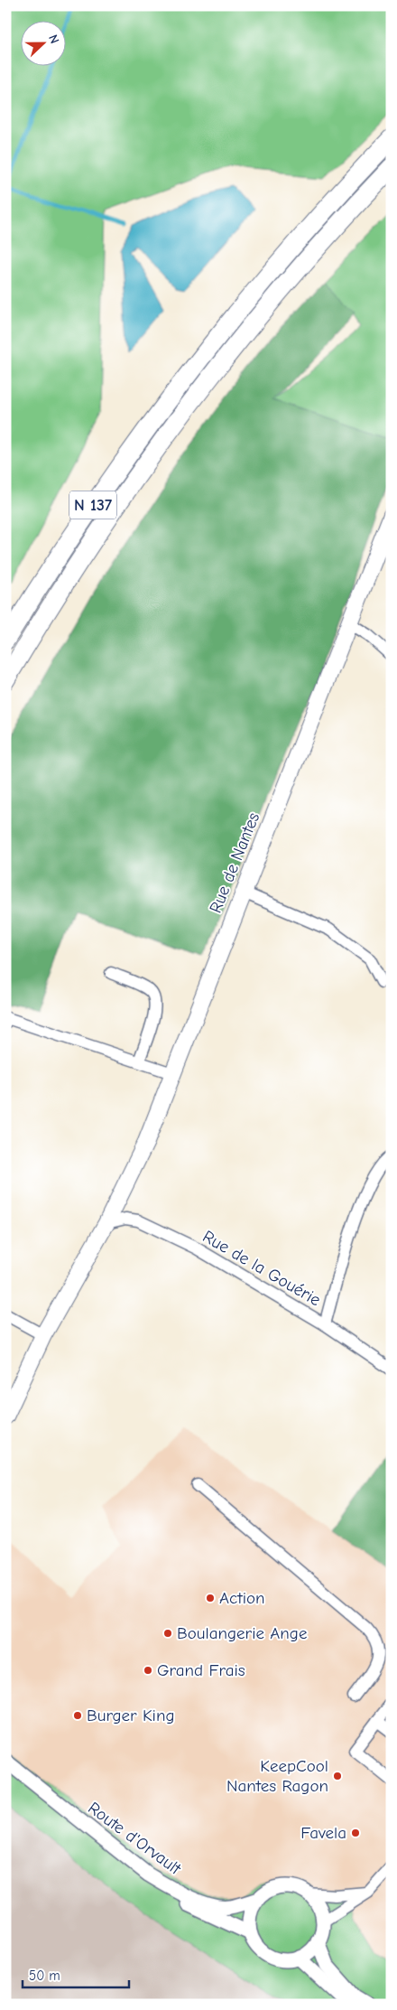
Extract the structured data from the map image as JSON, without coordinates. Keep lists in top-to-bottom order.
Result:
{
  "streets": {
    "highway": ["N 137"],
    "main road": ["Rue de Nantes"],
    "street": ["Rue de la Gouérie", "Route d'Orvault"]
  },
  "crossings": [
    ["Rue de Nantes", "Rue de la Gouérie"]
  ],
  "places": [
    "Action",
    "Boulangerie Ange",
    "Grand Frais",
    "Burger King",
    "KeepCool Nantes Ragon",
    "Favela"
  ],
  "scale_bar": "50 m",
  "north": "right"
}
